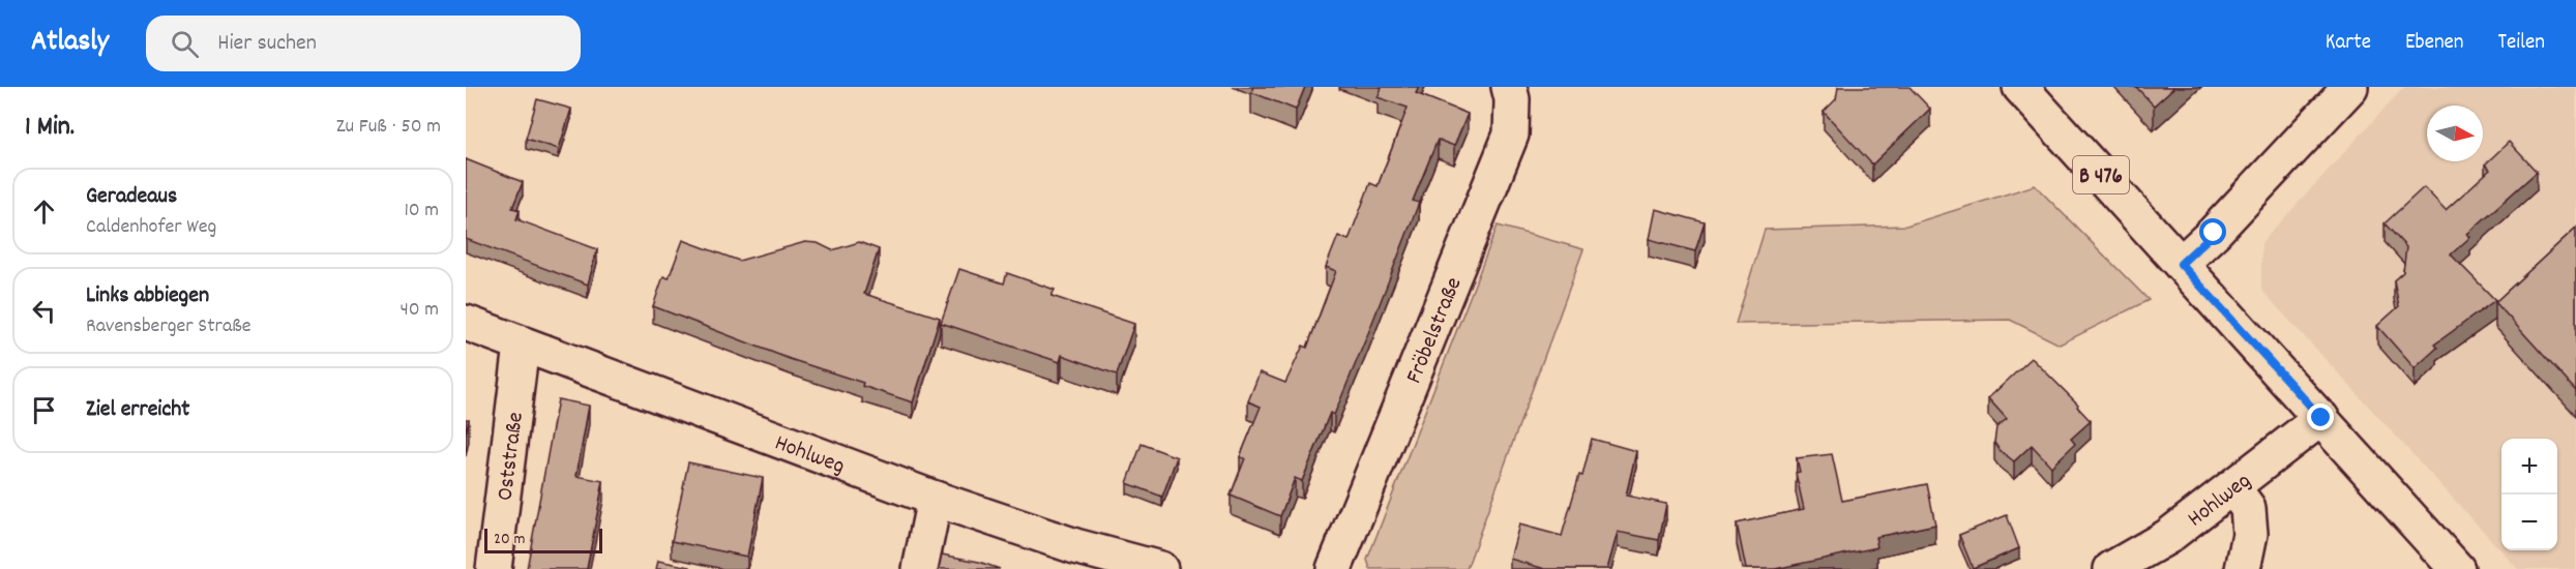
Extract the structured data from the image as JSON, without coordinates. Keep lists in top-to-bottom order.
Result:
{
  "streets": {
    "street": [
      "B 476",
      "Fröbelstraße",
      "Hohlweg",
      "Oststraße"
    ]
  },
  "crossings": [
    ["B 476", "Hohlweg"],
    ["Hohlweg", "Oststraße"]
  ],
  "scale_bar": "20 m",
  "north": "right",
  "page": {
    "header": "Atlasly",
    "search": "Hier suchen",
    "nav": ["Karte", "Ebenen", "Teilen"],
    "heading": ["1 Min.", "Zu Fuß · 50 m"],
    "list": [
      ["Geradeaus", "Caldenhofer Weg", "10 m"],
      ["Links abbiegen", "Ravensberger Straße", "40 m"],
      "Ziel erreicht"
    ],
    "map_buttons": ["+", "−"],
    "scale": "20 m"
  }
}
